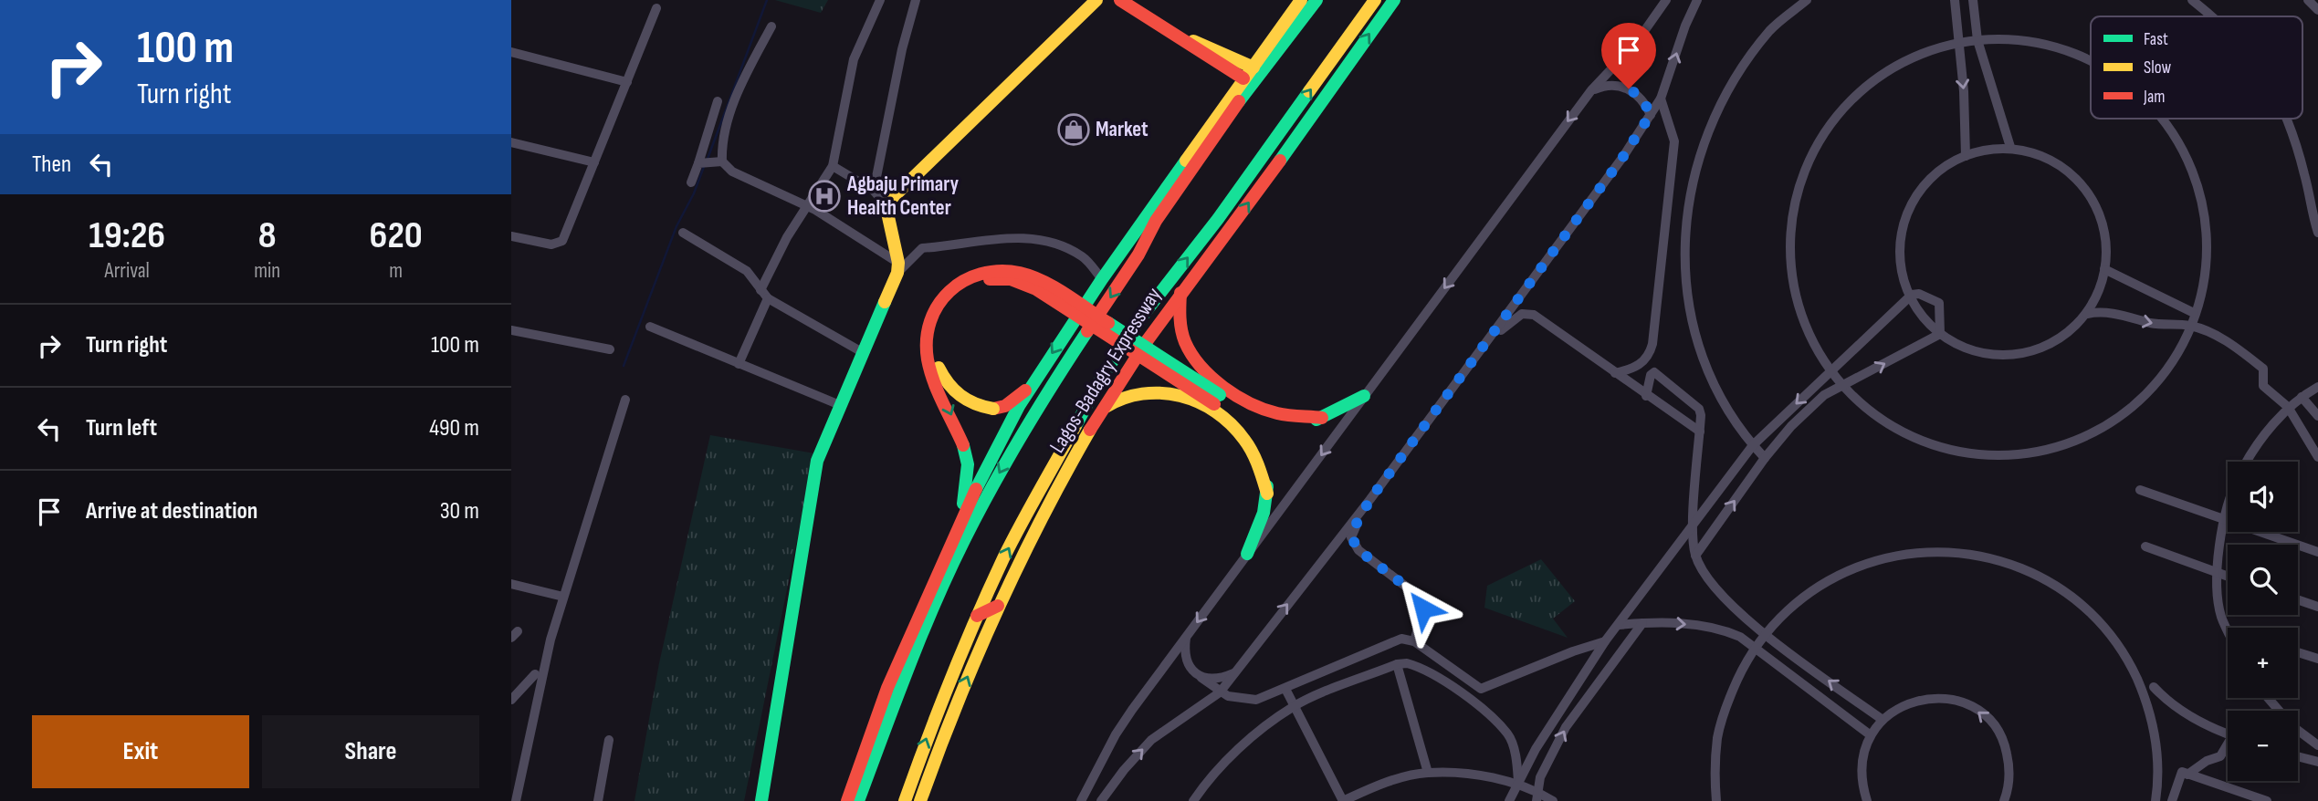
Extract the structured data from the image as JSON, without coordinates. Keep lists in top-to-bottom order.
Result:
{
  "streets": {
    "main road": ["Lagos-Badagry Expressway"]
  },
  "places": {
    "shop": ["Market"],
    "hospital": ["Agbaju Primary Health Center"]
  },
  "legend": ["Fast", "Slow", "Jam"],
  "page": {
    "turn": ["100 m", "Turn right"],
    "then": "Then",
    "eta": [
      "19:26",
      "Arrival",
      "8",
      "min",
      "620",
      "m"
    ],
    "list": [
      {
        "name": "Turn right",
        "value": "100 m"
      },
      {
        "name": "Turn left",
        "value": "490 m"
      },
      {
        "name": "Arrive at destination",
        "value": "30 m"
      }
    ],
    "map_buttons": ["+", "−"],
    "buttons": ["Exit", "Share"]
  }
}
